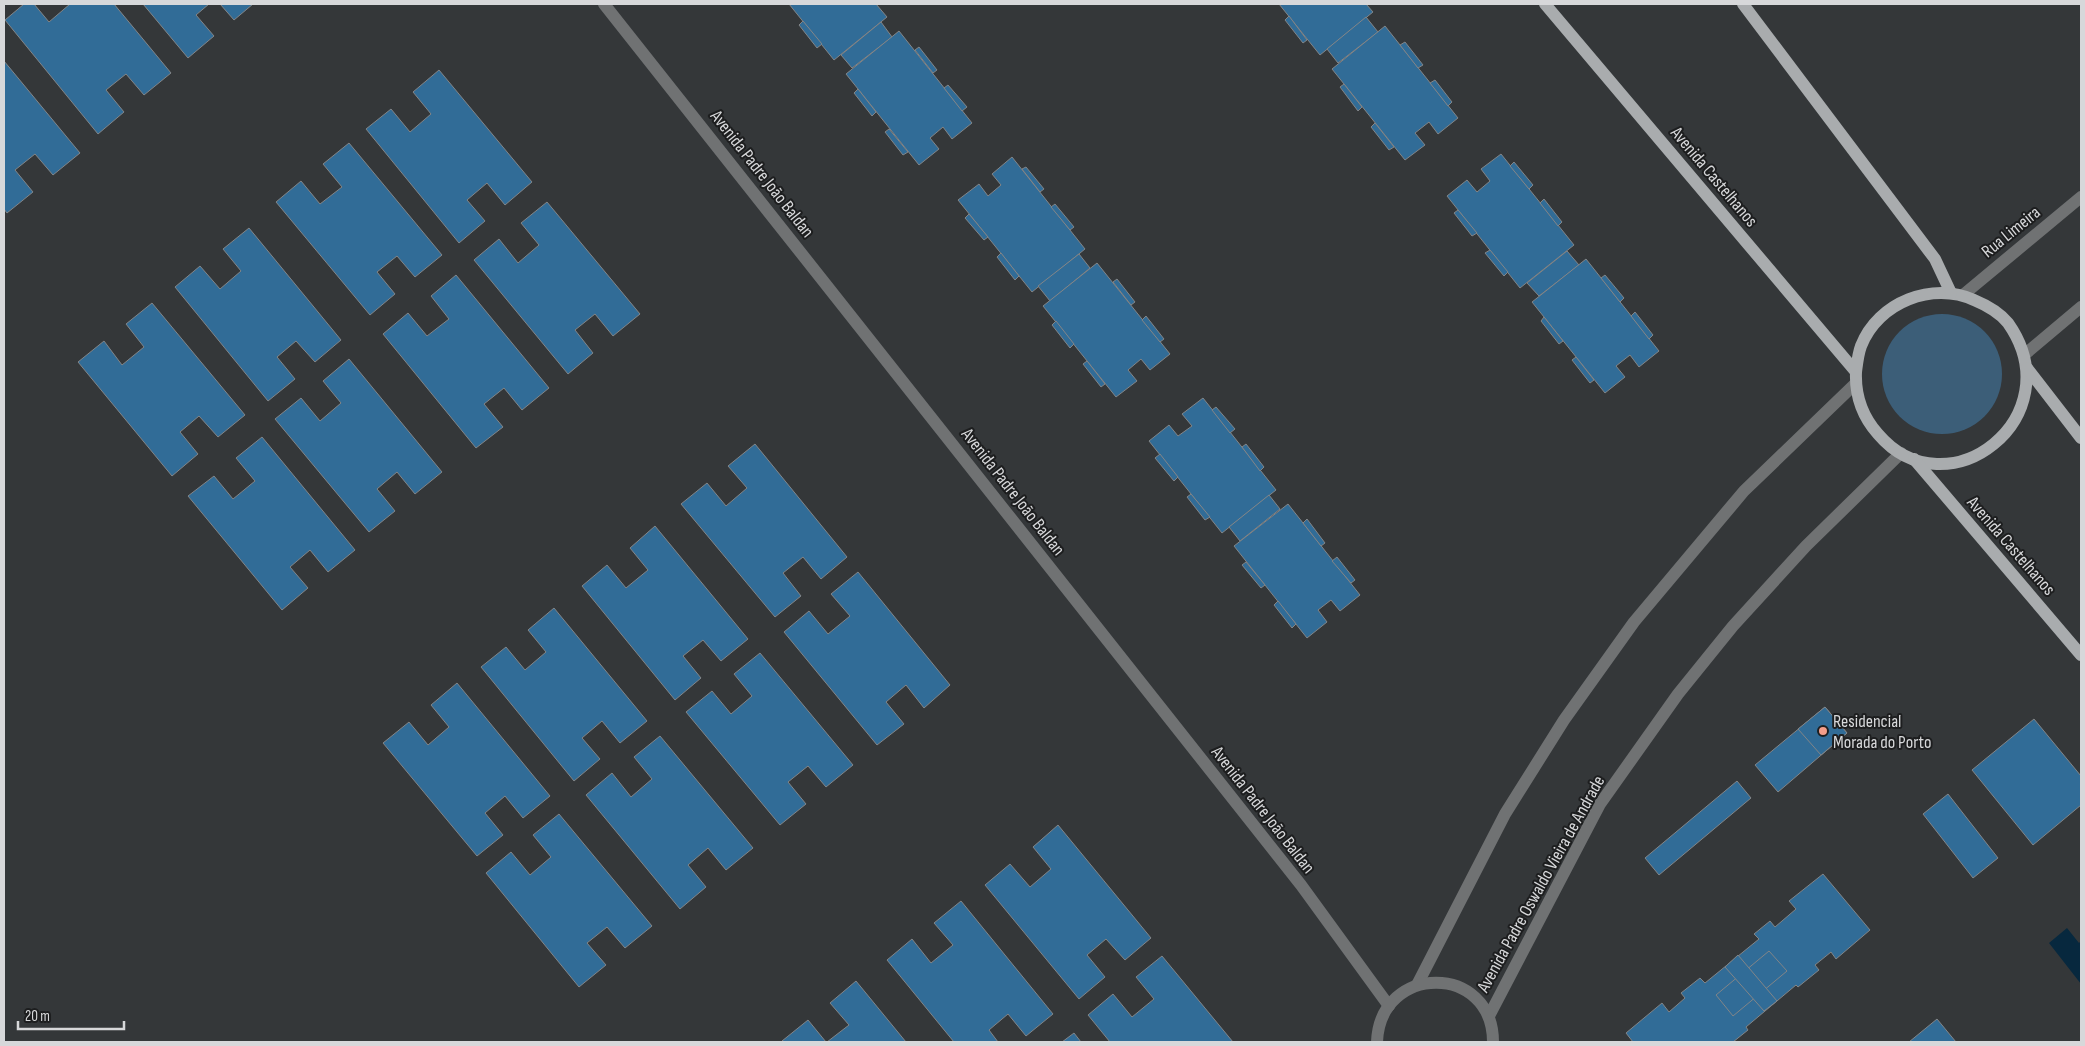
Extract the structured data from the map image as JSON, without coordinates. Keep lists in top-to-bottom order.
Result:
{
  "streets": {
    "main road": ["Avenida Castelhanos"],
    "street": ["Avenida Padre João Baldan", "Rua Limeira", "Avenida Padre Oswaldo Vieira de Andrade"]
  },
  "crossings": [
    ["Avenida Padre João Baldan", "Avenida Padre Oswaldo Vieira de Andrade"],
    ["Avenida Castelhanos", "Rua Limeira"],
    ["Avenida Castelhanos", "Avenida Padre Oswaldo Vieira de Andrade"],
    ["Rua Limeira", "Avenida Padre Oswaldo Vieira de Andrade"]
  ],
  "places": ["Residencial Morada do Porto"],
  "scale_bar": "20 m"
}
